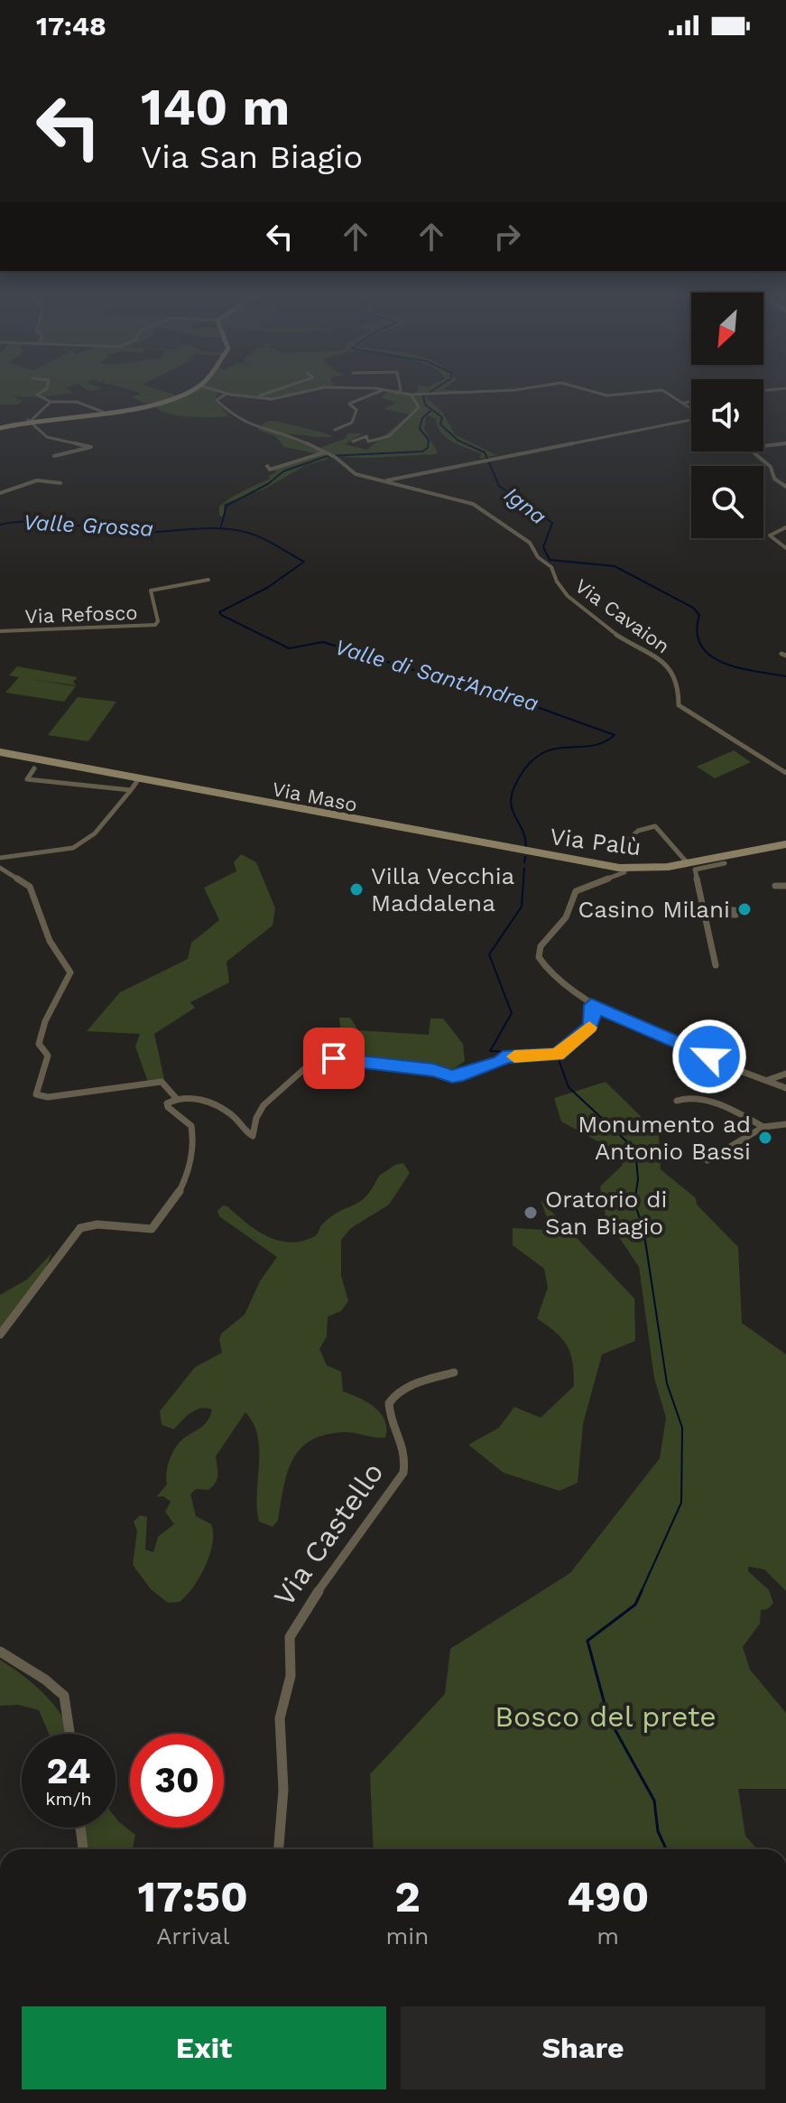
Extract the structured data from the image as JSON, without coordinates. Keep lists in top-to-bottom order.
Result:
{
  "streets": {
    "main road": ["Via Maso", "Via Palù"],
    "street": ["Via Refosco", "Via Cavaion", "Via Castello"]
  },
  "crossings": [
    ["Via Maso", "Via Palù"]
  ],
  "water": ["Igna", "Valle Grossa", "Valle di Sant'Andrea"],
  "parks": ["Bosco del prete"],
  "places": [
    "Villa Vecchia Maddalena",
    "Casino Milani",
    "Monumento ad Antonio Bassi",
    "Oratorio di San Biagio"
  ],
  "north": "bottom left",
  "page": {
    "status": "17:48",
    "turn": ["140 m", "Via San Biagio"],
    "speed": "24 km/h",
    "limit": "30",
    "eta": [
      "17:50",
      "Arrival",
      "2",
      "min",
      "490",
      "m"
    ],
    "buttons": ["Exit", "Share"]
  }
}
